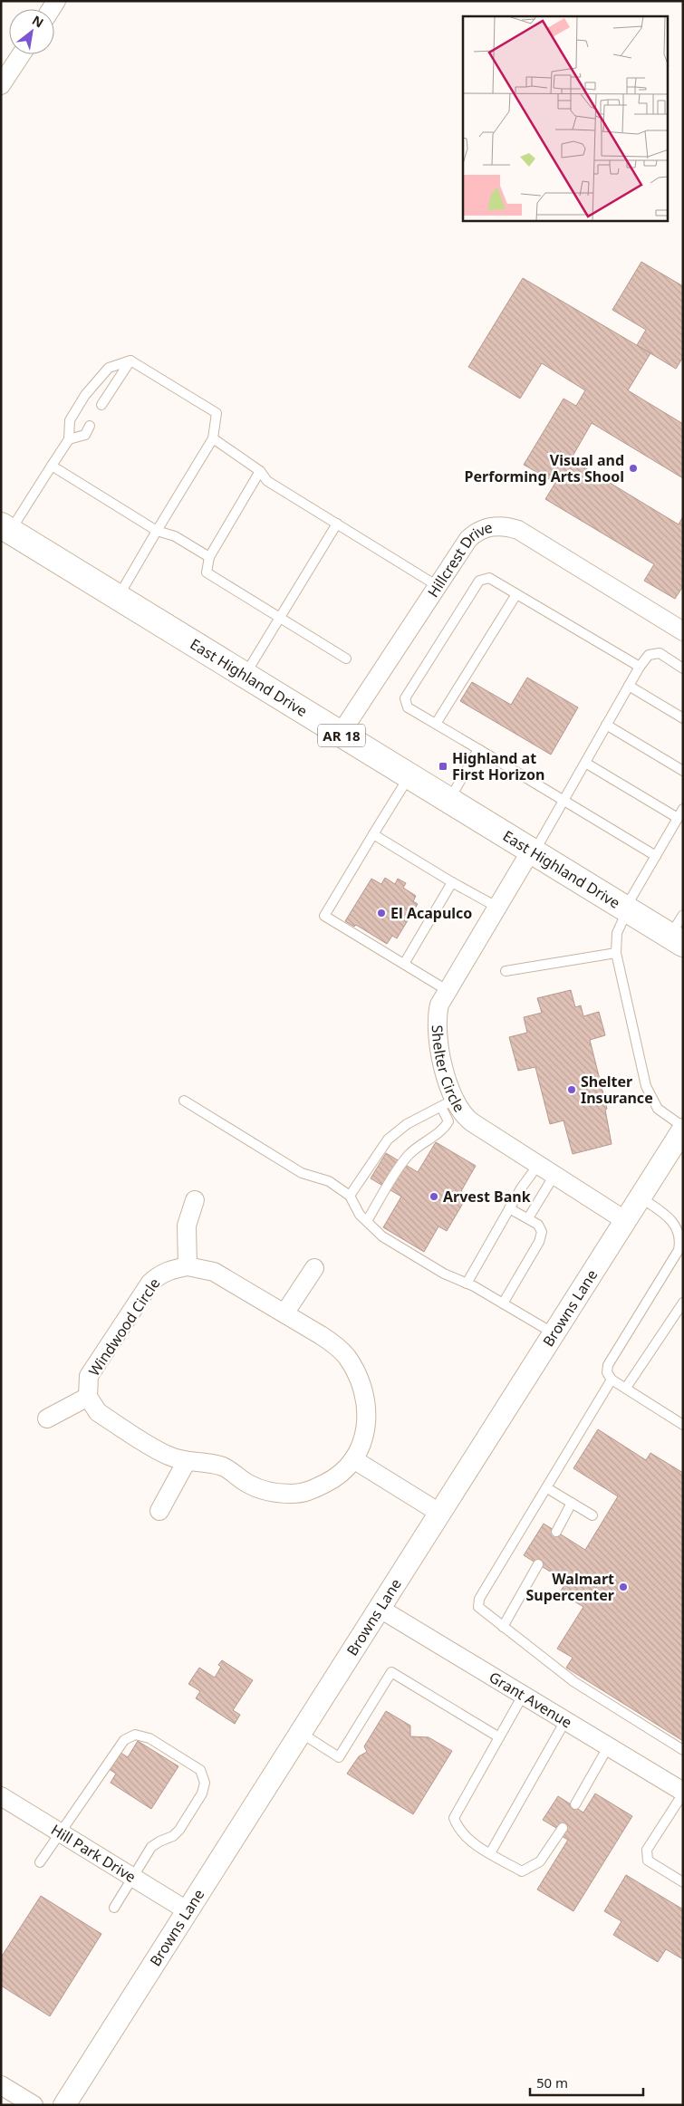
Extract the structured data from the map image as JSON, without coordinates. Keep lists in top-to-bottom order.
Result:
{
  "streets": {
    "main road": ["East Highland Drive", "AR 18"],
    "street": [
      "Hillcrest Drive",
      "Shelter Circle",
      "Browns Lane",
      "Windwood Circle",
      "Grant Avenue",
      "Hill Park Drive"
    ]
  },
  "crossings": [
    ["Hillcrest Drive", "East Highland Drive"],
    ["East Highland Drive", "Shelter Circle"],
    ["Shelter Circle", "Browns Lane"],
    ["Browns Lane", "Grant Avenue"],
    ["Browns Lane", "Hill Park Drive"]
  ],
  "places": {
    "other": [
      "Visual and Performing Arts Shool",
      "El Acapulco",
      "Shelter Insurance",
      "Arvest Bank",
      "Walmart Supercenter"
    ],
    "transit": ["Highland at First Horizon"]
  },
  "scale_bar": "50 m",
  "north": "top right"
}
